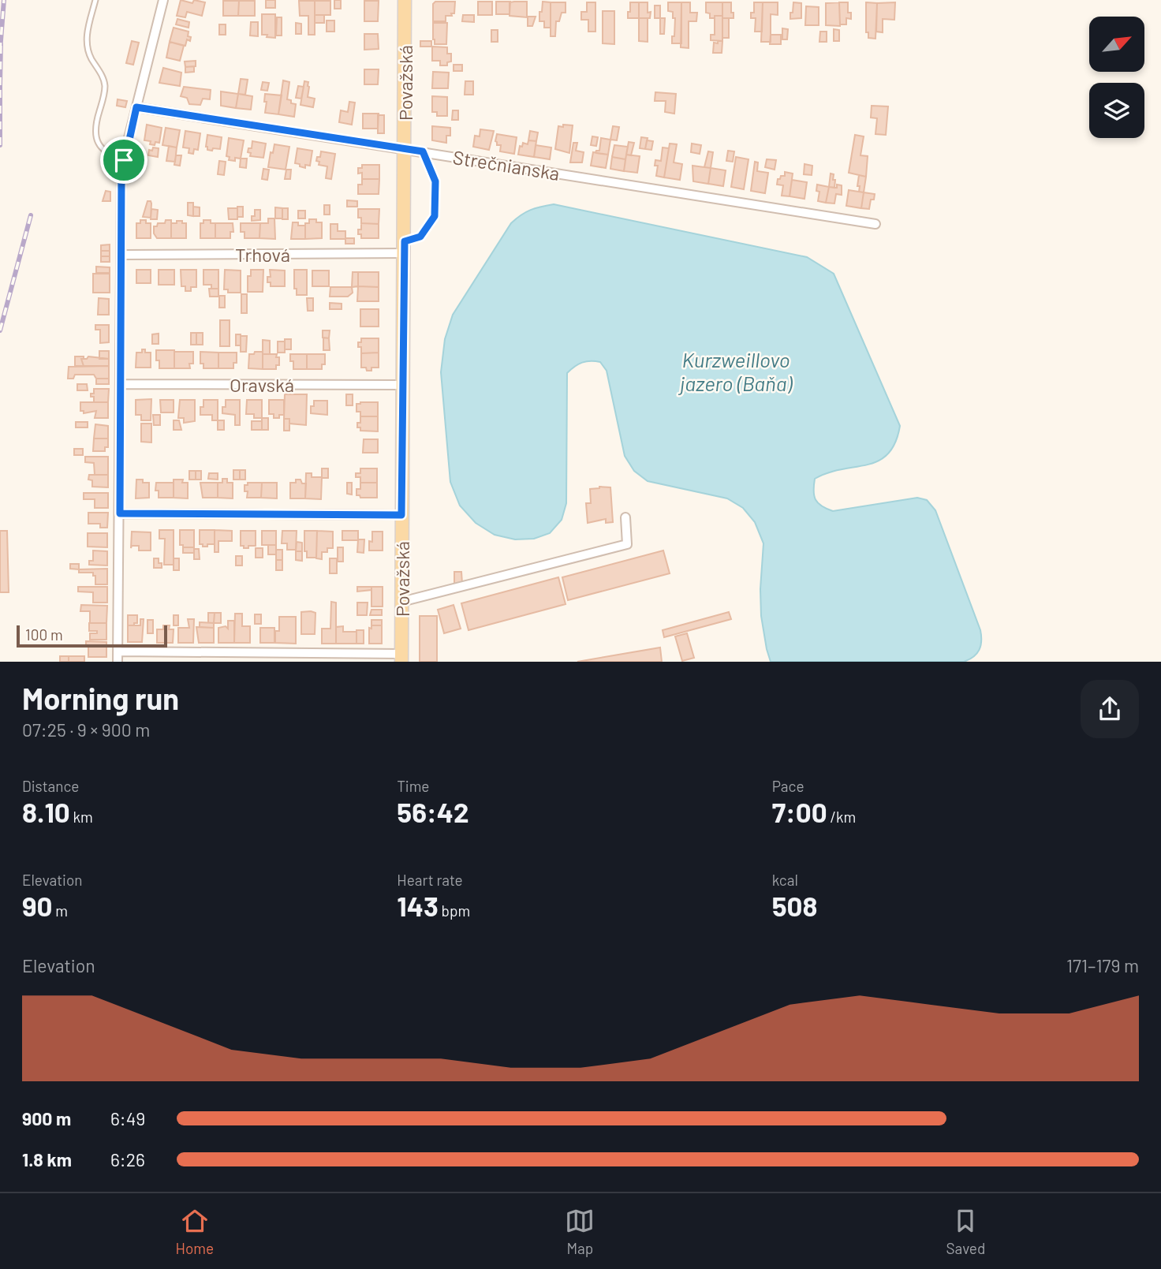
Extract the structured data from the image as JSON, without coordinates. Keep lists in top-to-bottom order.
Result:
{
  "streets": {
    "main road": ["Považská"],
    "street": ["Strečnianska", "Trhová", "Oravská"]
  },
  "crossings": [
    ["Považská", "Strečnianska"],
    ["Považská", "Trhová"],
    ["Považská", "Oravská"]
  ],
  "water": ["Kurzweillovo jazero (Baňa)"],
  "scale_bar": "100 m",
  "north": "top right",
  "page": {
    "scale": "100 m",
    "heading": ["Morning run", "07:25 · 9 × 900 m"],
    "stats": [
      ["Distance", "8.10 km"],
      ["Time", "56:42"],
      ["Pace", "7:00 /km"],
      ["Elevation", "90 m"],
      ["Heart rate", "143 bpm"],
      ["kcal", "508"]
    ],
    "chart": ["Elevation", "171–179 m"],
    "list": [
      {
        "name": "900 m",
        "note": "6:49"
      },
      {
        "name": "1.8 km",
        "note": "6:26"
      }
    ],
    "tabs": ["Home", "Map", "Saved"]
  }
}
